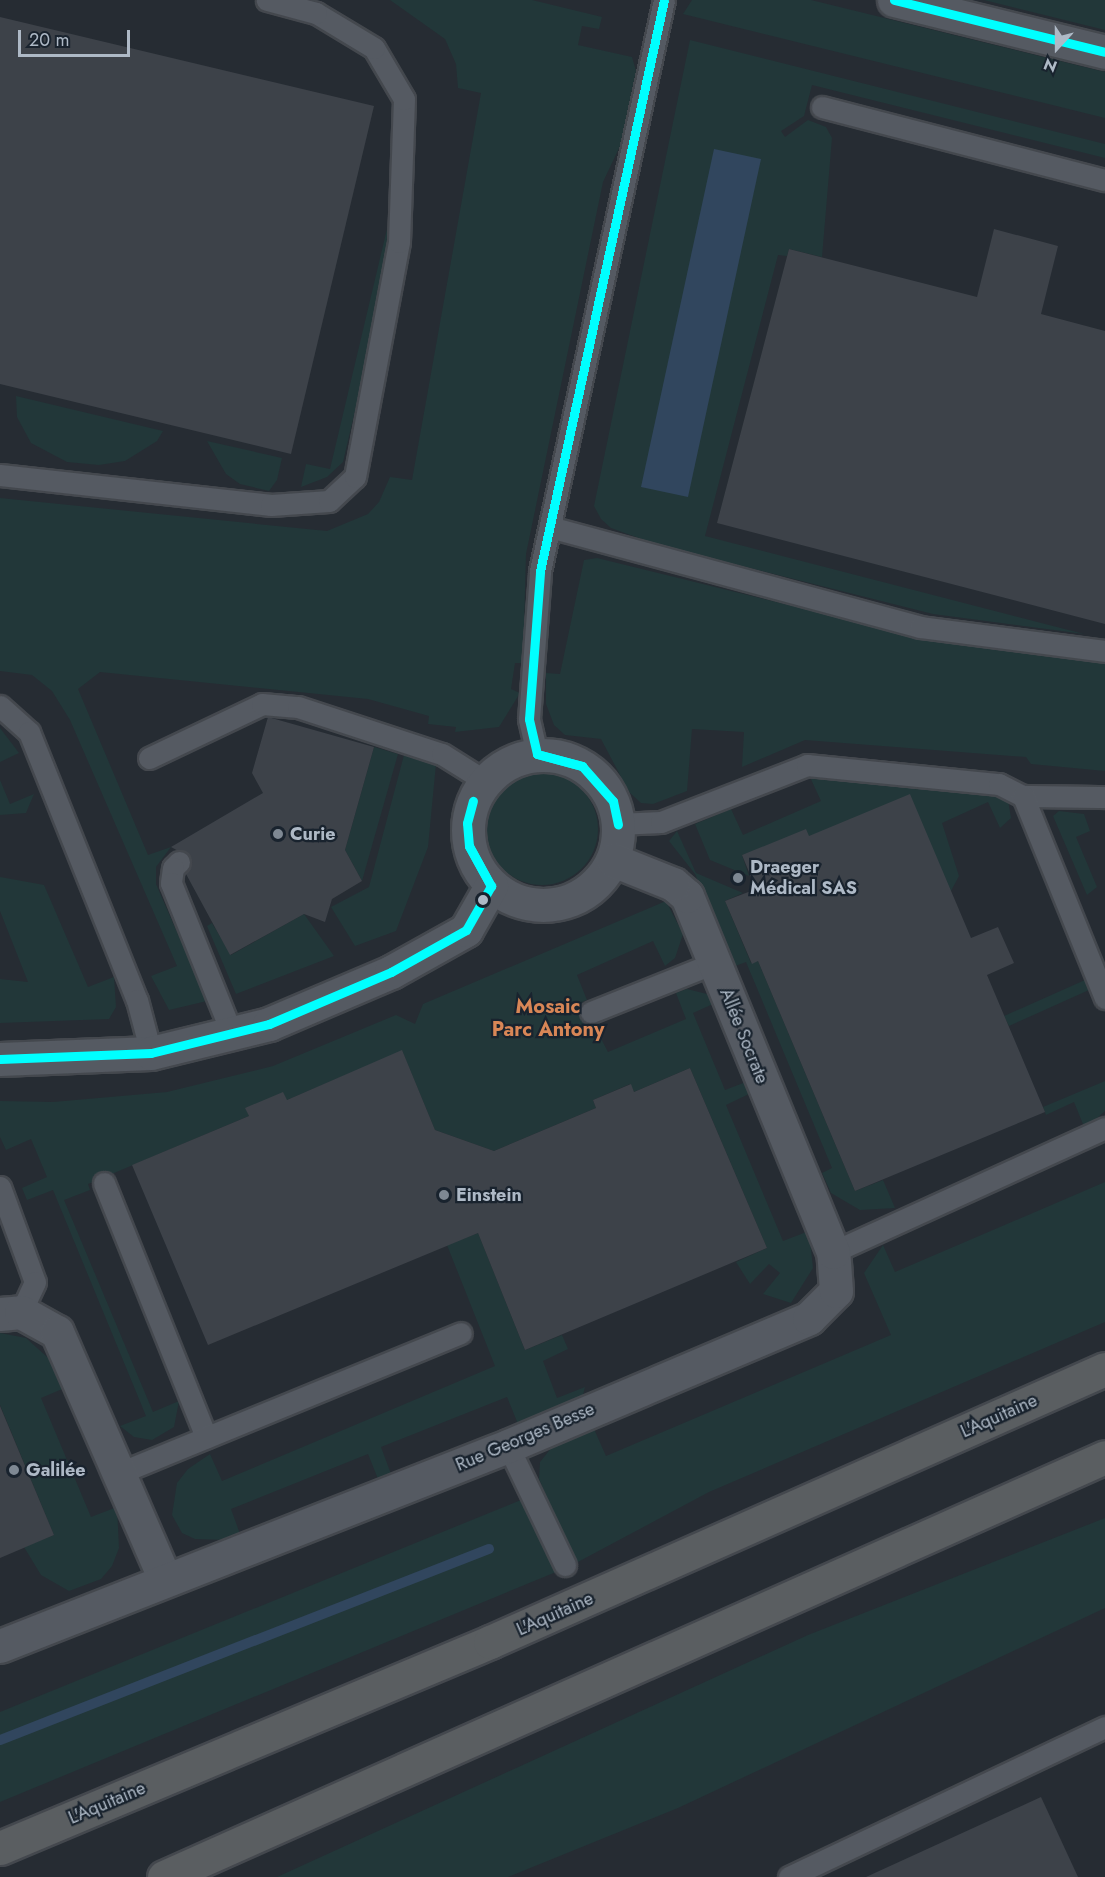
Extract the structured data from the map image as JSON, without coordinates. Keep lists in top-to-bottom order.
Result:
{
  "streets": {
    "highway": ["L'Aquitaine"],
    "street": ["Allée Socrate", "Rue Georges Besse"]
  },
  "crossings": [
    ["Allée Socrate", "Rue Georges Besse"]
  ],
  "districts": ["Mosaic Parc Antony"],
  "places": [
    "Curie",
    "Draeger Médical SAS",
    "Einstein",
    "Galilée"
  ],
  "scale_bar": "20 m",
  "north": "bottom"
}
